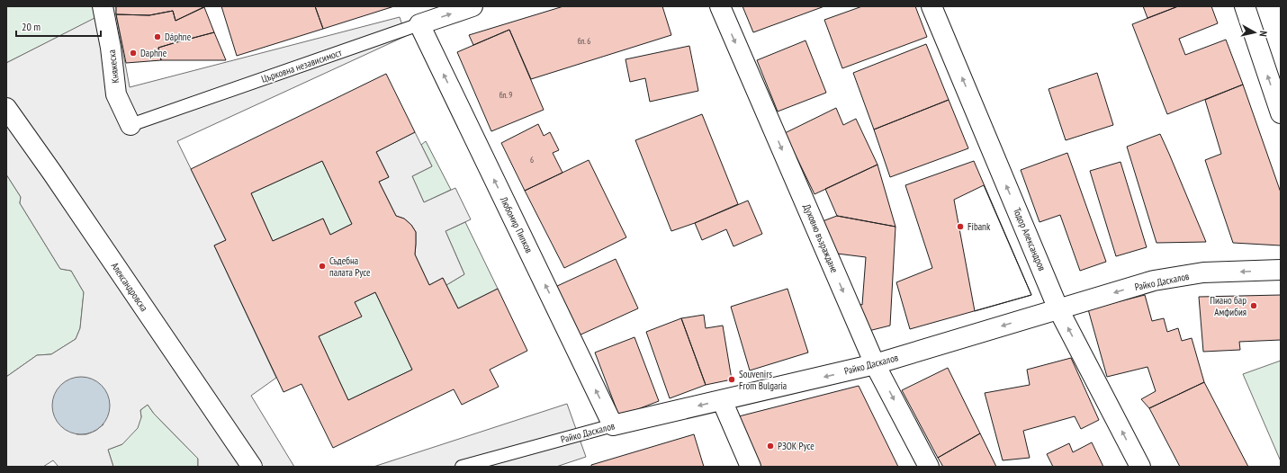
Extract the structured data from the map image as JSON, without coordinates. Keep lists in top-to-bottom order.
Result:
{
  "streets": {
    "street": [
      "Църковна независимост",
      "Княжеска",
      "Любомир Пипков",
      "Духовно възраждане",
      "Тодор Александров",
      "Райко Даскалов",
      "Александровска"
    ]
  },
  "crossings": [
    ["Църковна независимост", "Княжеска"],
    ["Църковна независимост", "Любомир Пипков"],
    ["Любомир Пипков", "Райко Даскалов"],
    ["Духовно възраждане", "Райко Даскалов"],
    ["Тодор Александров", "Райко Даскалов"]
  ],
  "one_way": [
    "Любомир Пипков",
    "Духовно възраждане",
    "Тодор Александров",
    "Райко Даскалов"
  ],
  "places": [
    "Dáphne",
    "Daphne",
    "Fibank",
    "Съдебна палата Русе",
    "Пиано бар Амфибия",
    "Souvenirs From Bulgaria",
    "РЗОК Русе"
  ],
  "house_numbers": ["бл. 6", "бл. 9", "6"],
  "scale_bar": "20 m",
  "north": "right"
}
